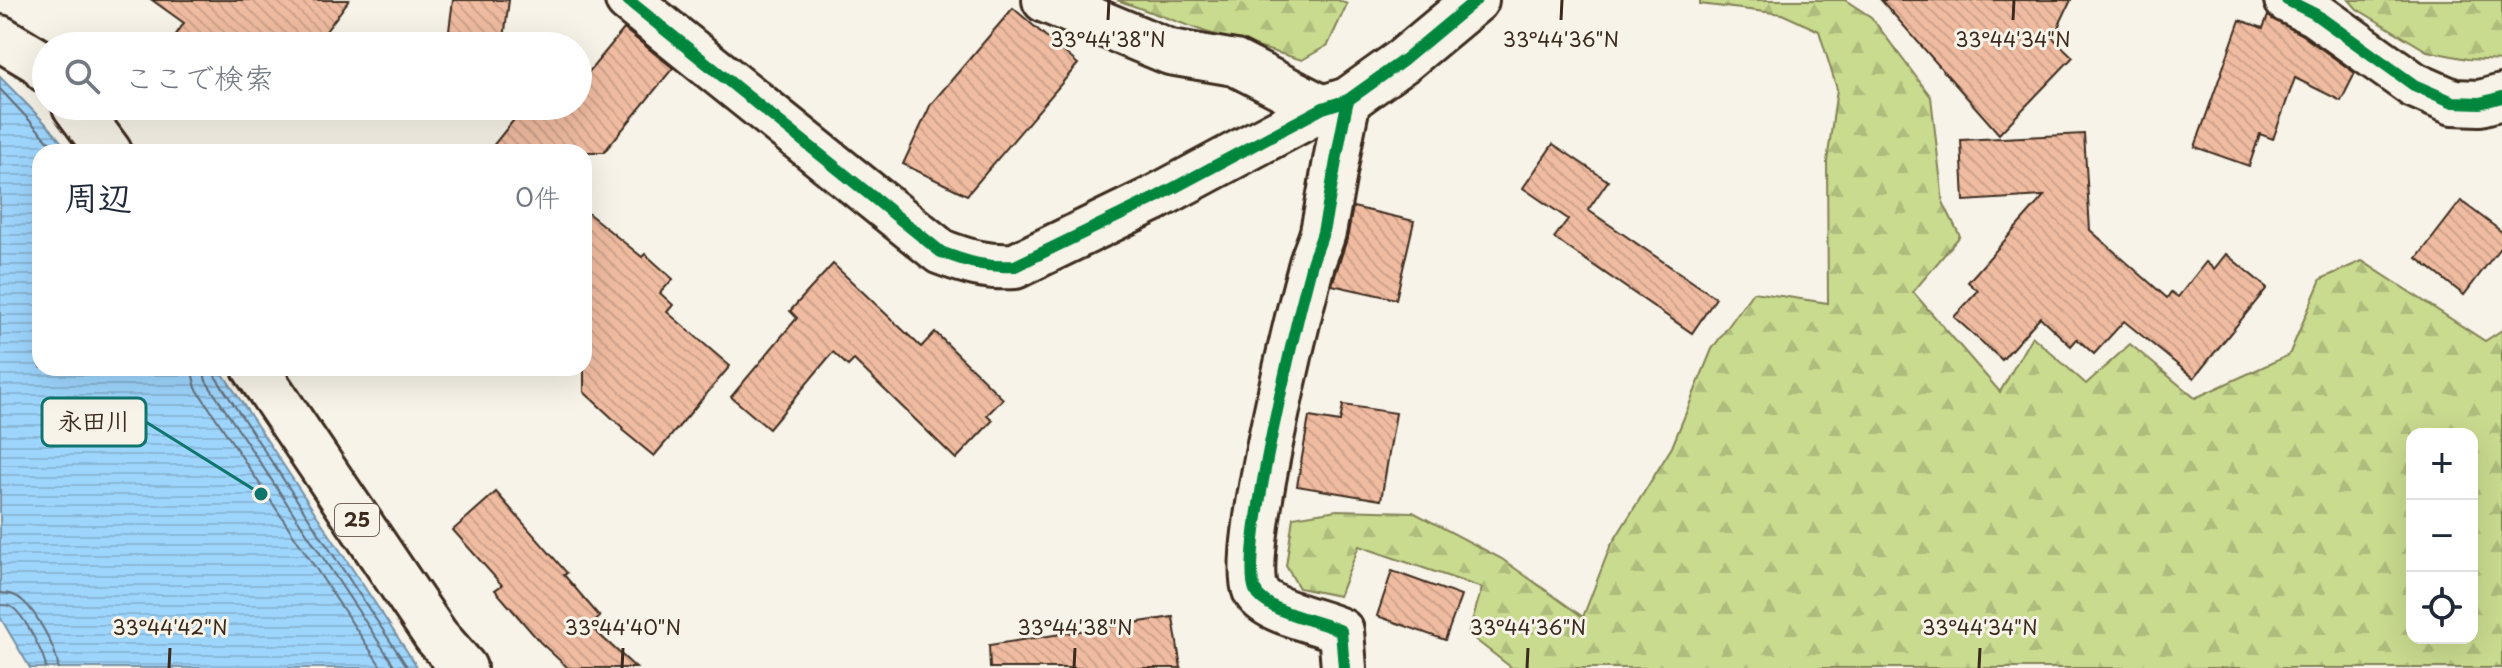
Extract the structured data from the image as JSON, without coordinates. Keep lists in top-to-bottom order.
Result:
{
  "streets": {
    "street": ["25"]
  },
  "places": ["永田川"],
  "page": {
    "search": "ここで検索",
    "heading": ["周辺", "0件"],
    "map_buttons": ["+", "−"]
  },
  "coordinates": [
    "33°44'38\"N",
    "33°44'36\"N",
    "33°44'34\"N",
    "33°44'42\"N",
    "33°44'40\"N"
  ]
}
